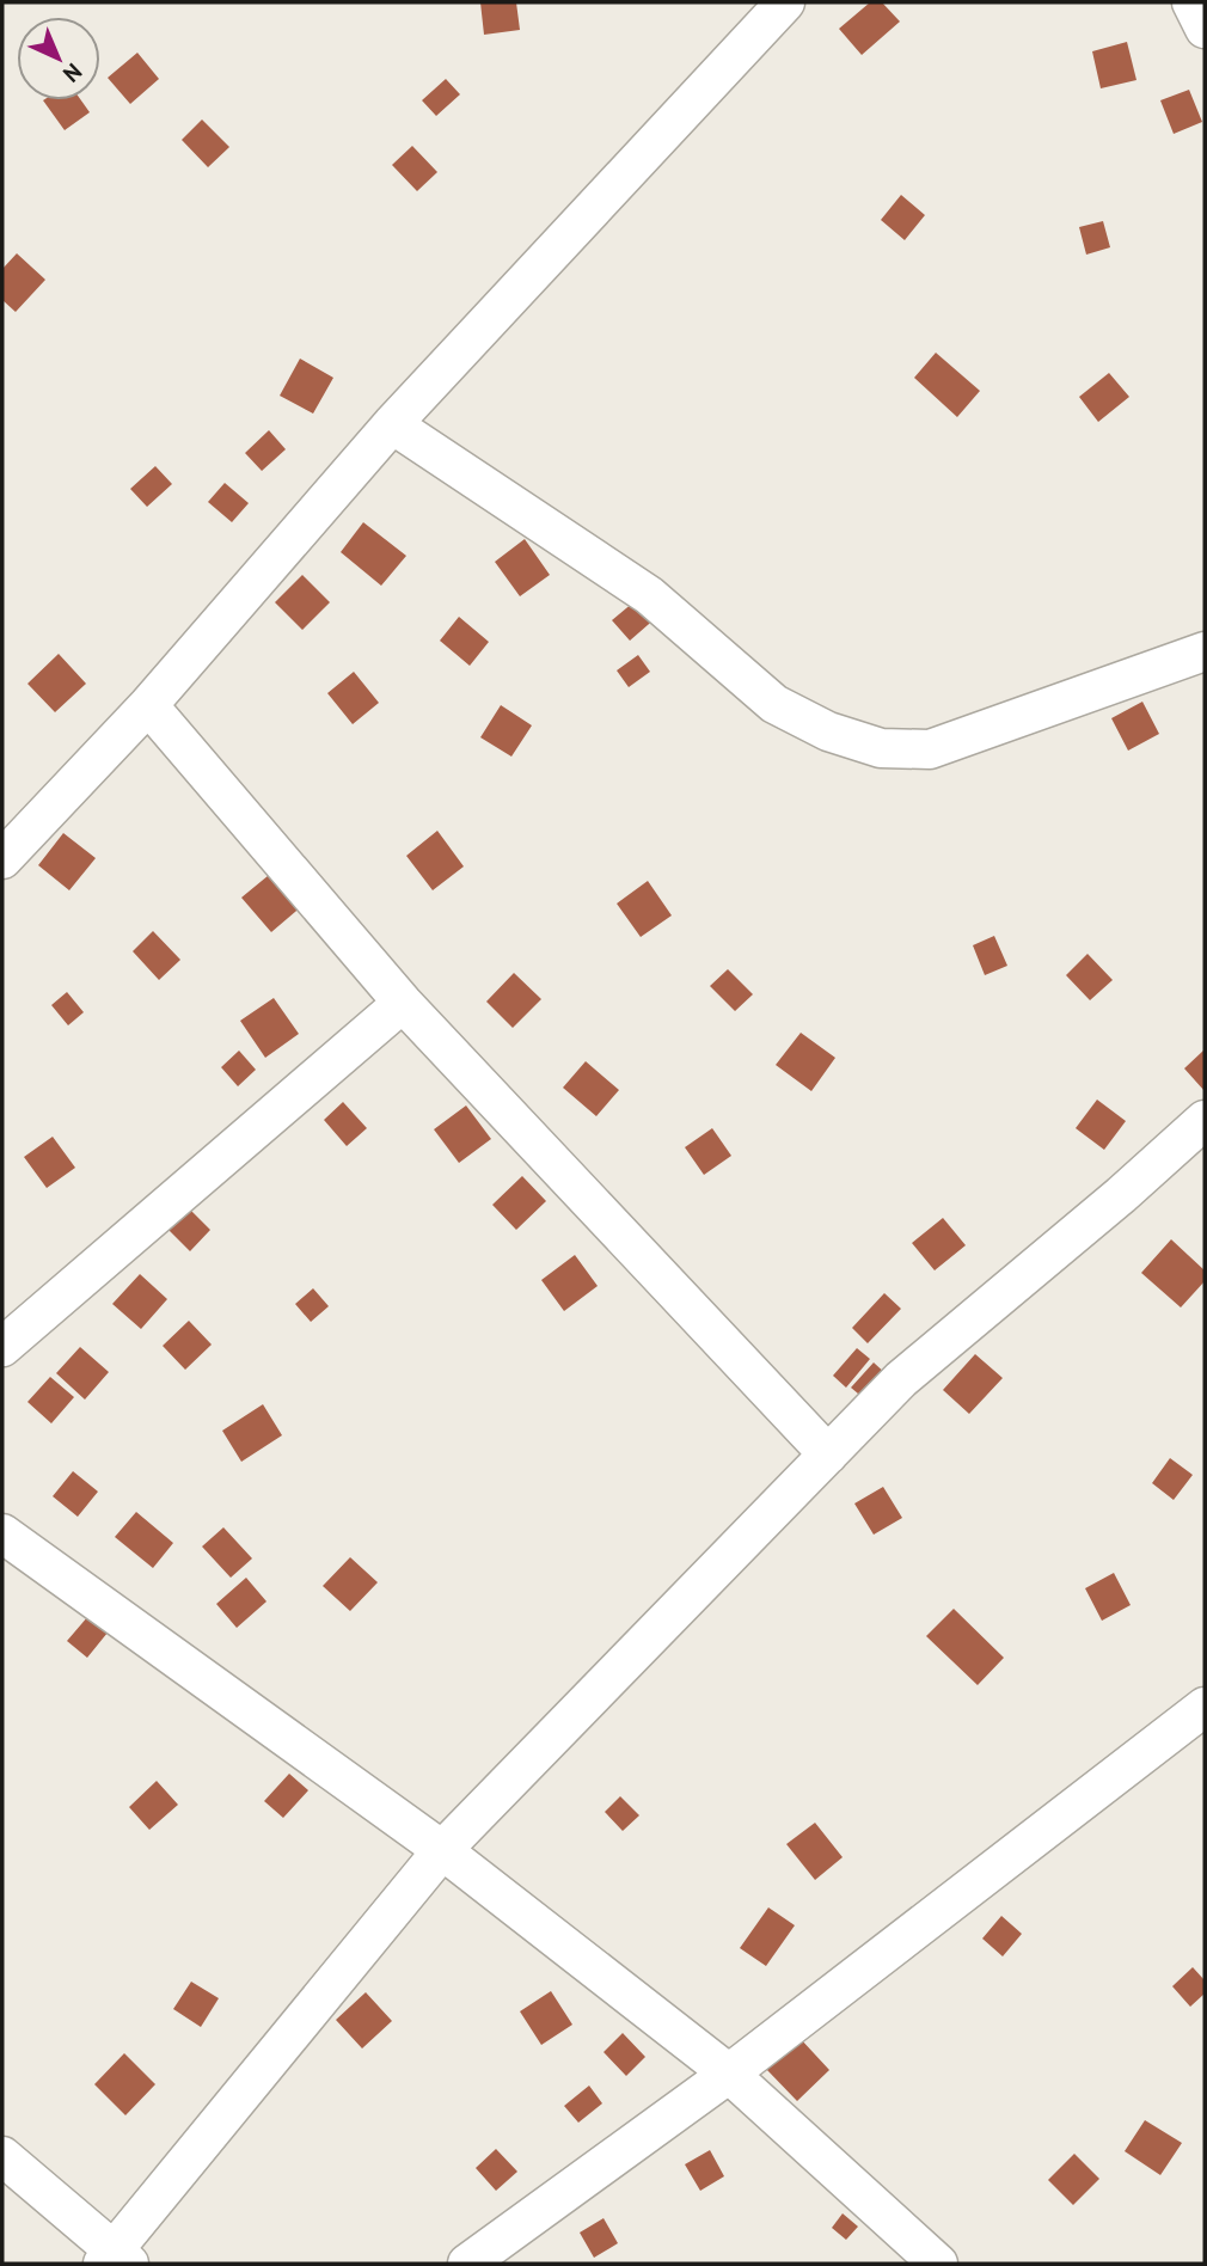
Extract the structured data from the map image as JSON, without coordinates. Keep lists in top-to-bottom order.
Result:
{
  "north": "bottom right"
}
